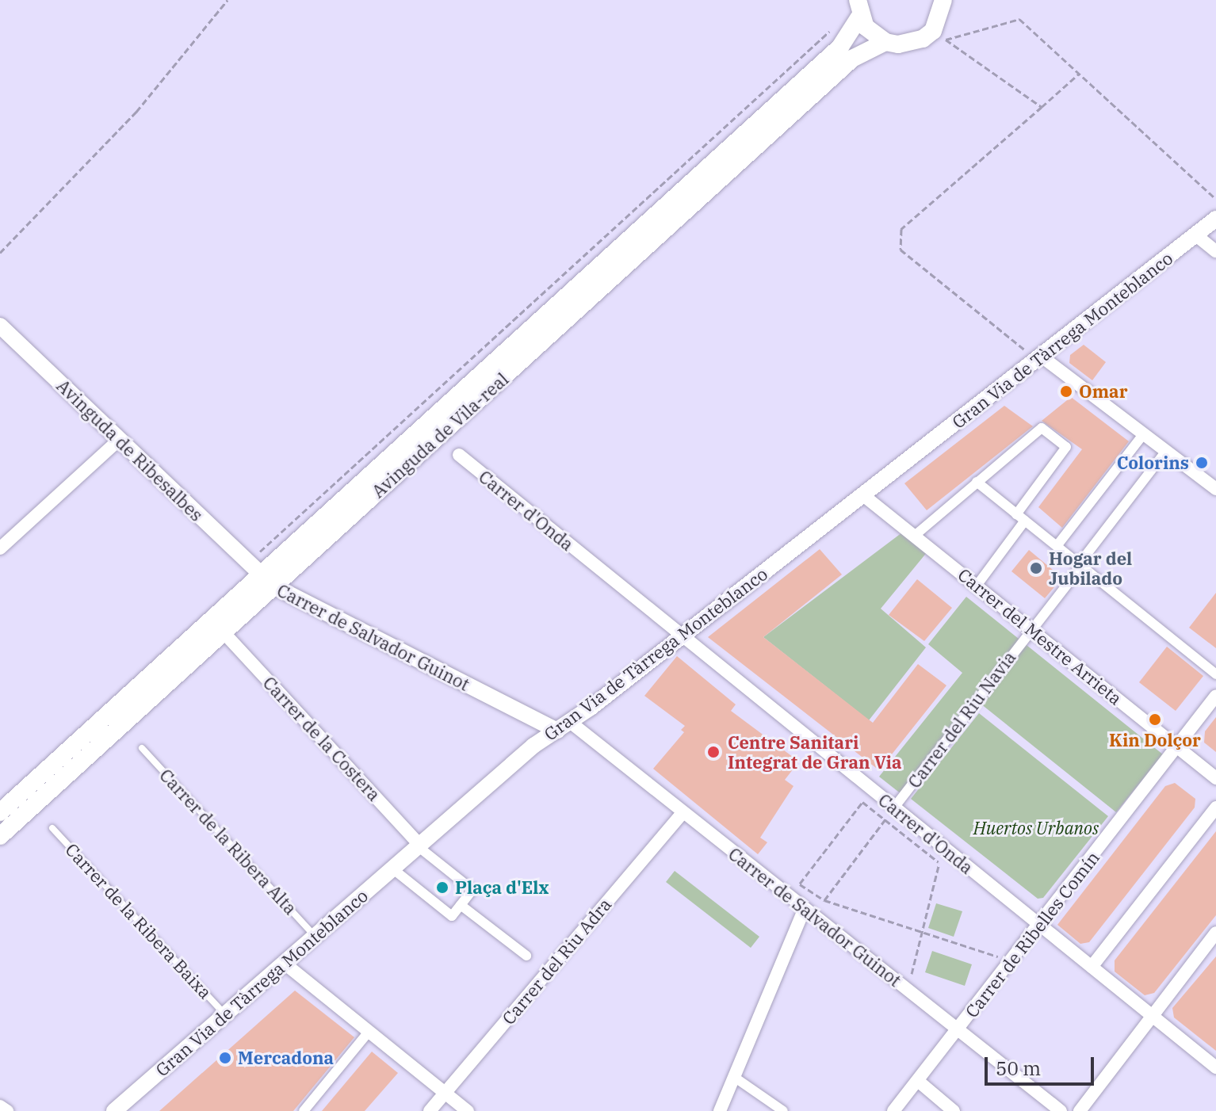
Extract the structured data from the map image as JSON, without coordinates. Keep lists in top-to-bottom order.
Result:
{
  "streets": {
    "main road": ["Avinguda de Vila-real"],
    "street": [
      "Gran Via de Tàrrega Monteblanco",
      "Avinguda de Ribesalbes",
      "Carrer d'Onda",
      "Carrer del Mestre Arrieta",
      "Carrer de Salvador Guinot",
      "Carrer del Riu Navia",
      "Carrer de la Costera",
      "Carrer de Ribelles Comín",
      "Carrer del Riu Adra"
    ],
    "lane": ["Carrer de la Ribera Alta", "Carrer de la Ribera Baixa"]
  },
  "crossings": [
    ["Gran Via de Tàrrega Monteblanco", "Carrer d'Onda"],
    ["Gran Via de Tàrrega Monteblanco", "Carrer del Mestre Arrieta"],
    ["Gran Via de Tàrrega Monteblanco", "Carrer de Salvador Guinot"],
    ["Gran Via de Tàrrega Monteblanco", "Carrer de la Costera"],
    ["Gran Via de Tàrrega Monteblanco", "Carrer de la Ribera Alta"],
    ["Gran Via de Tàrrega Monteblanco", "Carrer de la Ribera Baixa"],
    ["Avinguda de Vila-real", "Avinguda de Ribesalbes"],
    ["Avinguda de Vila-real", "Carrer de Salvador Guinot"],
    ["Avinguda de Vila-real", "Carrer de la Costera"],
    ["Avinguda de Ribesalbes", "Carrer de Salvador Guinot"],
    ["Carrer d'Onda", "Carrer del Riu Navia"],
    ["Carrer d'Onda", "Carrer de Ribelles Comín"],
    ["Carrer del Mestre Arrieta", "Carrer del Riu Navia"],
    ["Carrer del Mestre Arrieta", "Carrer de Ribelles Comín"],
    ["Carrer de Salvador Guinot", "Carrer de Ribelles Comín"],
    ["Carrer de Salvador Guinot", "Carrer del Riu Adra"]
  ],
  "parks": ["Huertos Urbanos"],
  "places": [
    "Omar",
    "Colorins",
    "Hogar del Jubilado",
    "Kin Dolçor",
    "Centre Sanitari Integrat de Gran Via",
    "Plaça d'Elx",
    "Mercadona"
  ],
  "scale_bar": "50 m"
}
